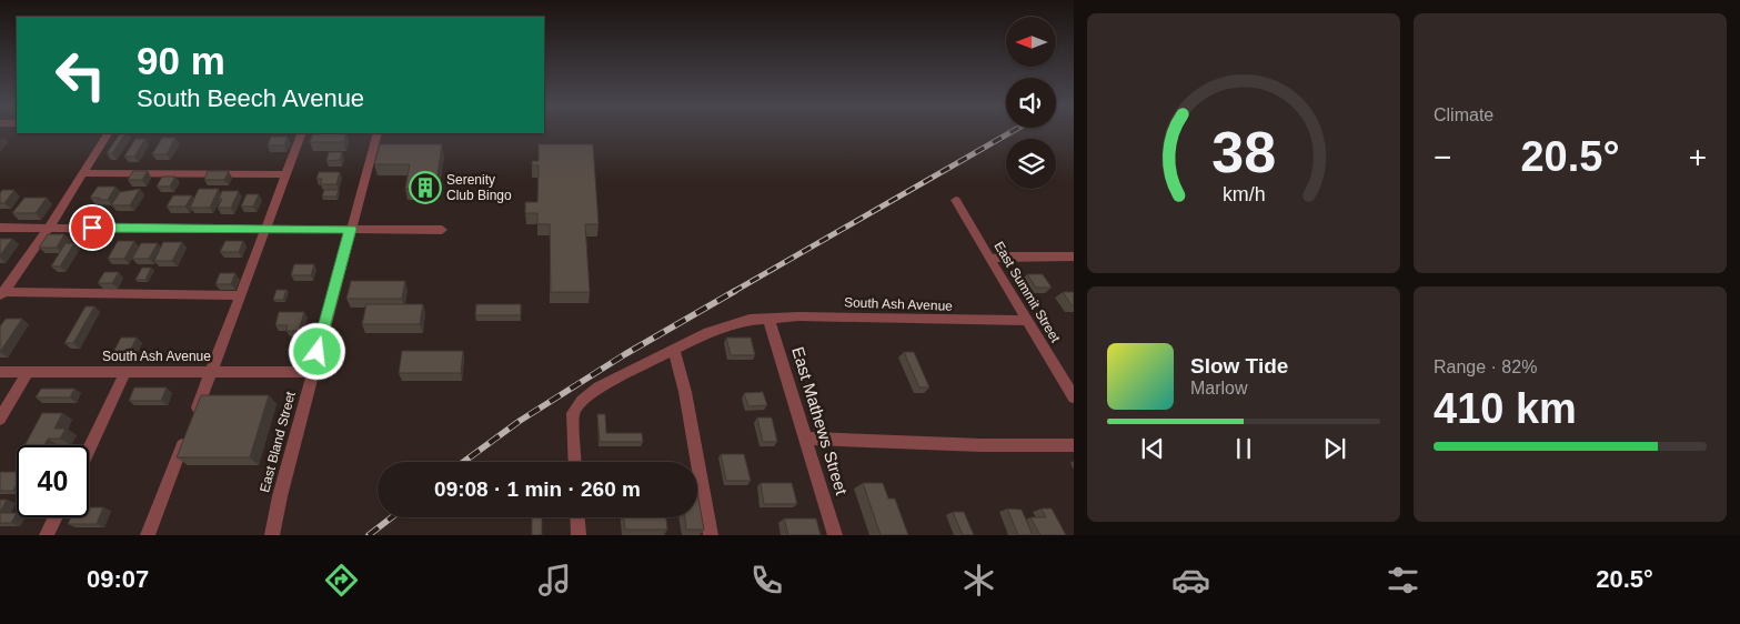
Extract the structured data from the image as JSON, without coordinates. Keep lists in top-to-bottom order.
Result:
{
  "streets": {
    "street": [
      "East Summit Street",
      "South Ash Avenue",
      "East Mathews Street",
      "East Bland Street"
    ]
  },
  "crossings": [
    ["East Summit Street", "South Ash Avenue"],
    ["South Ash Avenue", "East Mathews Street"],
    ["South Ash Avenue", "East Bland Street"]
  ],
  "places": {
    "building": ["Serenity Club Bingo"]
  },
  "north": "left",
  "page": {
    "tile": [
      "Climate",
      ["Range · 82%", "410 km"]
    ],
    "turn": ["90 m", "South Beech Avenue"],
    "heat": ["−", "20.5°", "+"],
    "song": ["Slow Tide", "Marlow"],
    "limit": "40",
    "trip": "09:08 · 1 min · 260 m",
    "tabs": ["09:07", "20.5°"],
    "gauge": ["38", "km/h"]
  }
}
